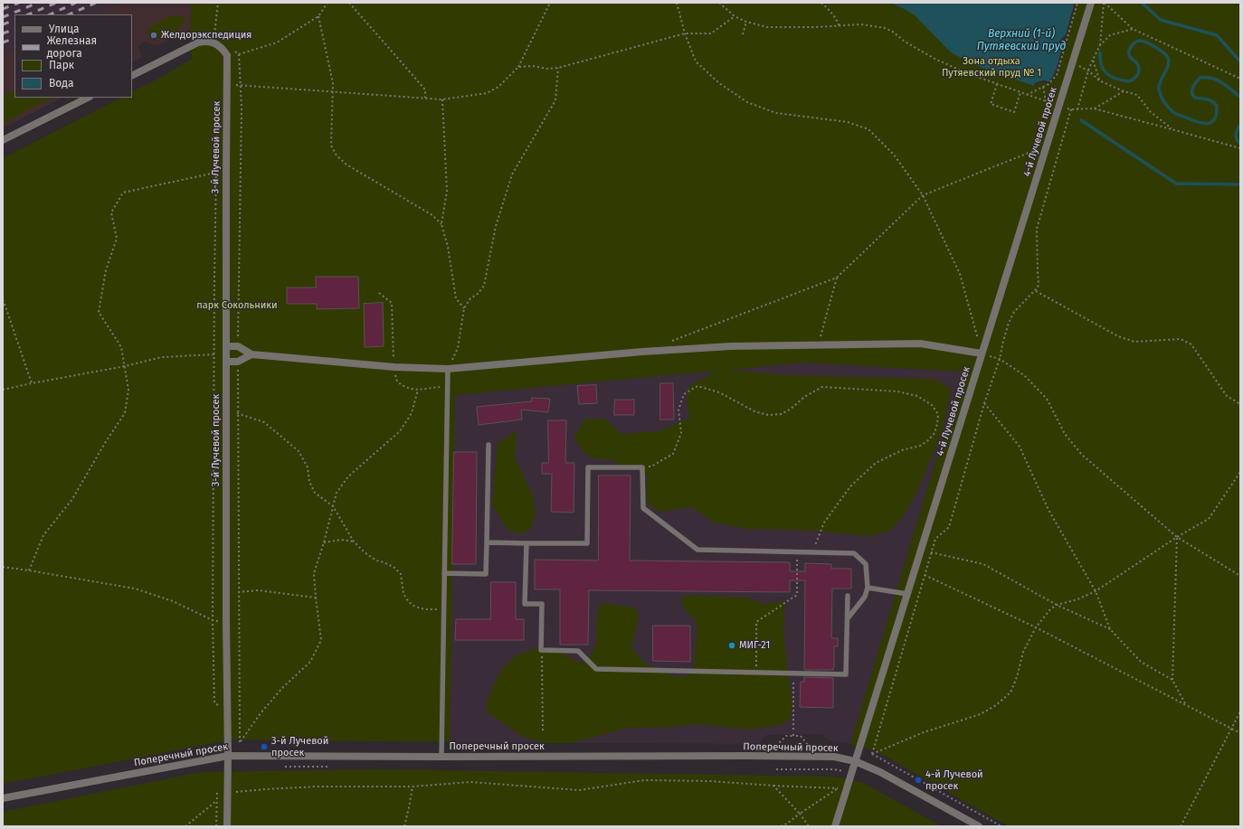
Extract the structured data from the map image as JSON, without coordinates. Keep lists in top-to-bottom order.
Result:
{
  "streets": {
    "street": ["4-й Лучевой просек", "3-й Лучевой просек", "Поперечный просек"]
  },
  "crossings": [
    ["4-й Лучевой просек", "Поперечный просек"],
    ["3-й Лучевой просек", "Поперечный просек"]
  ],
  "water": ["Верхний (1-й) Путяевский пруд"],
  "parks": ["Зона отдыха Путяевский пруд № 1", "парк Сокольники"],
  "places": [
    "Желдорэкспедиция",
    "МИГ-21",
    "3-й Лучевой просек",
    "4-й Лучевой просек"
  ],
  "legend": [
    "Улица",
    "Железная дорога",
    "Парк",
    "Вода"
  ]
}
